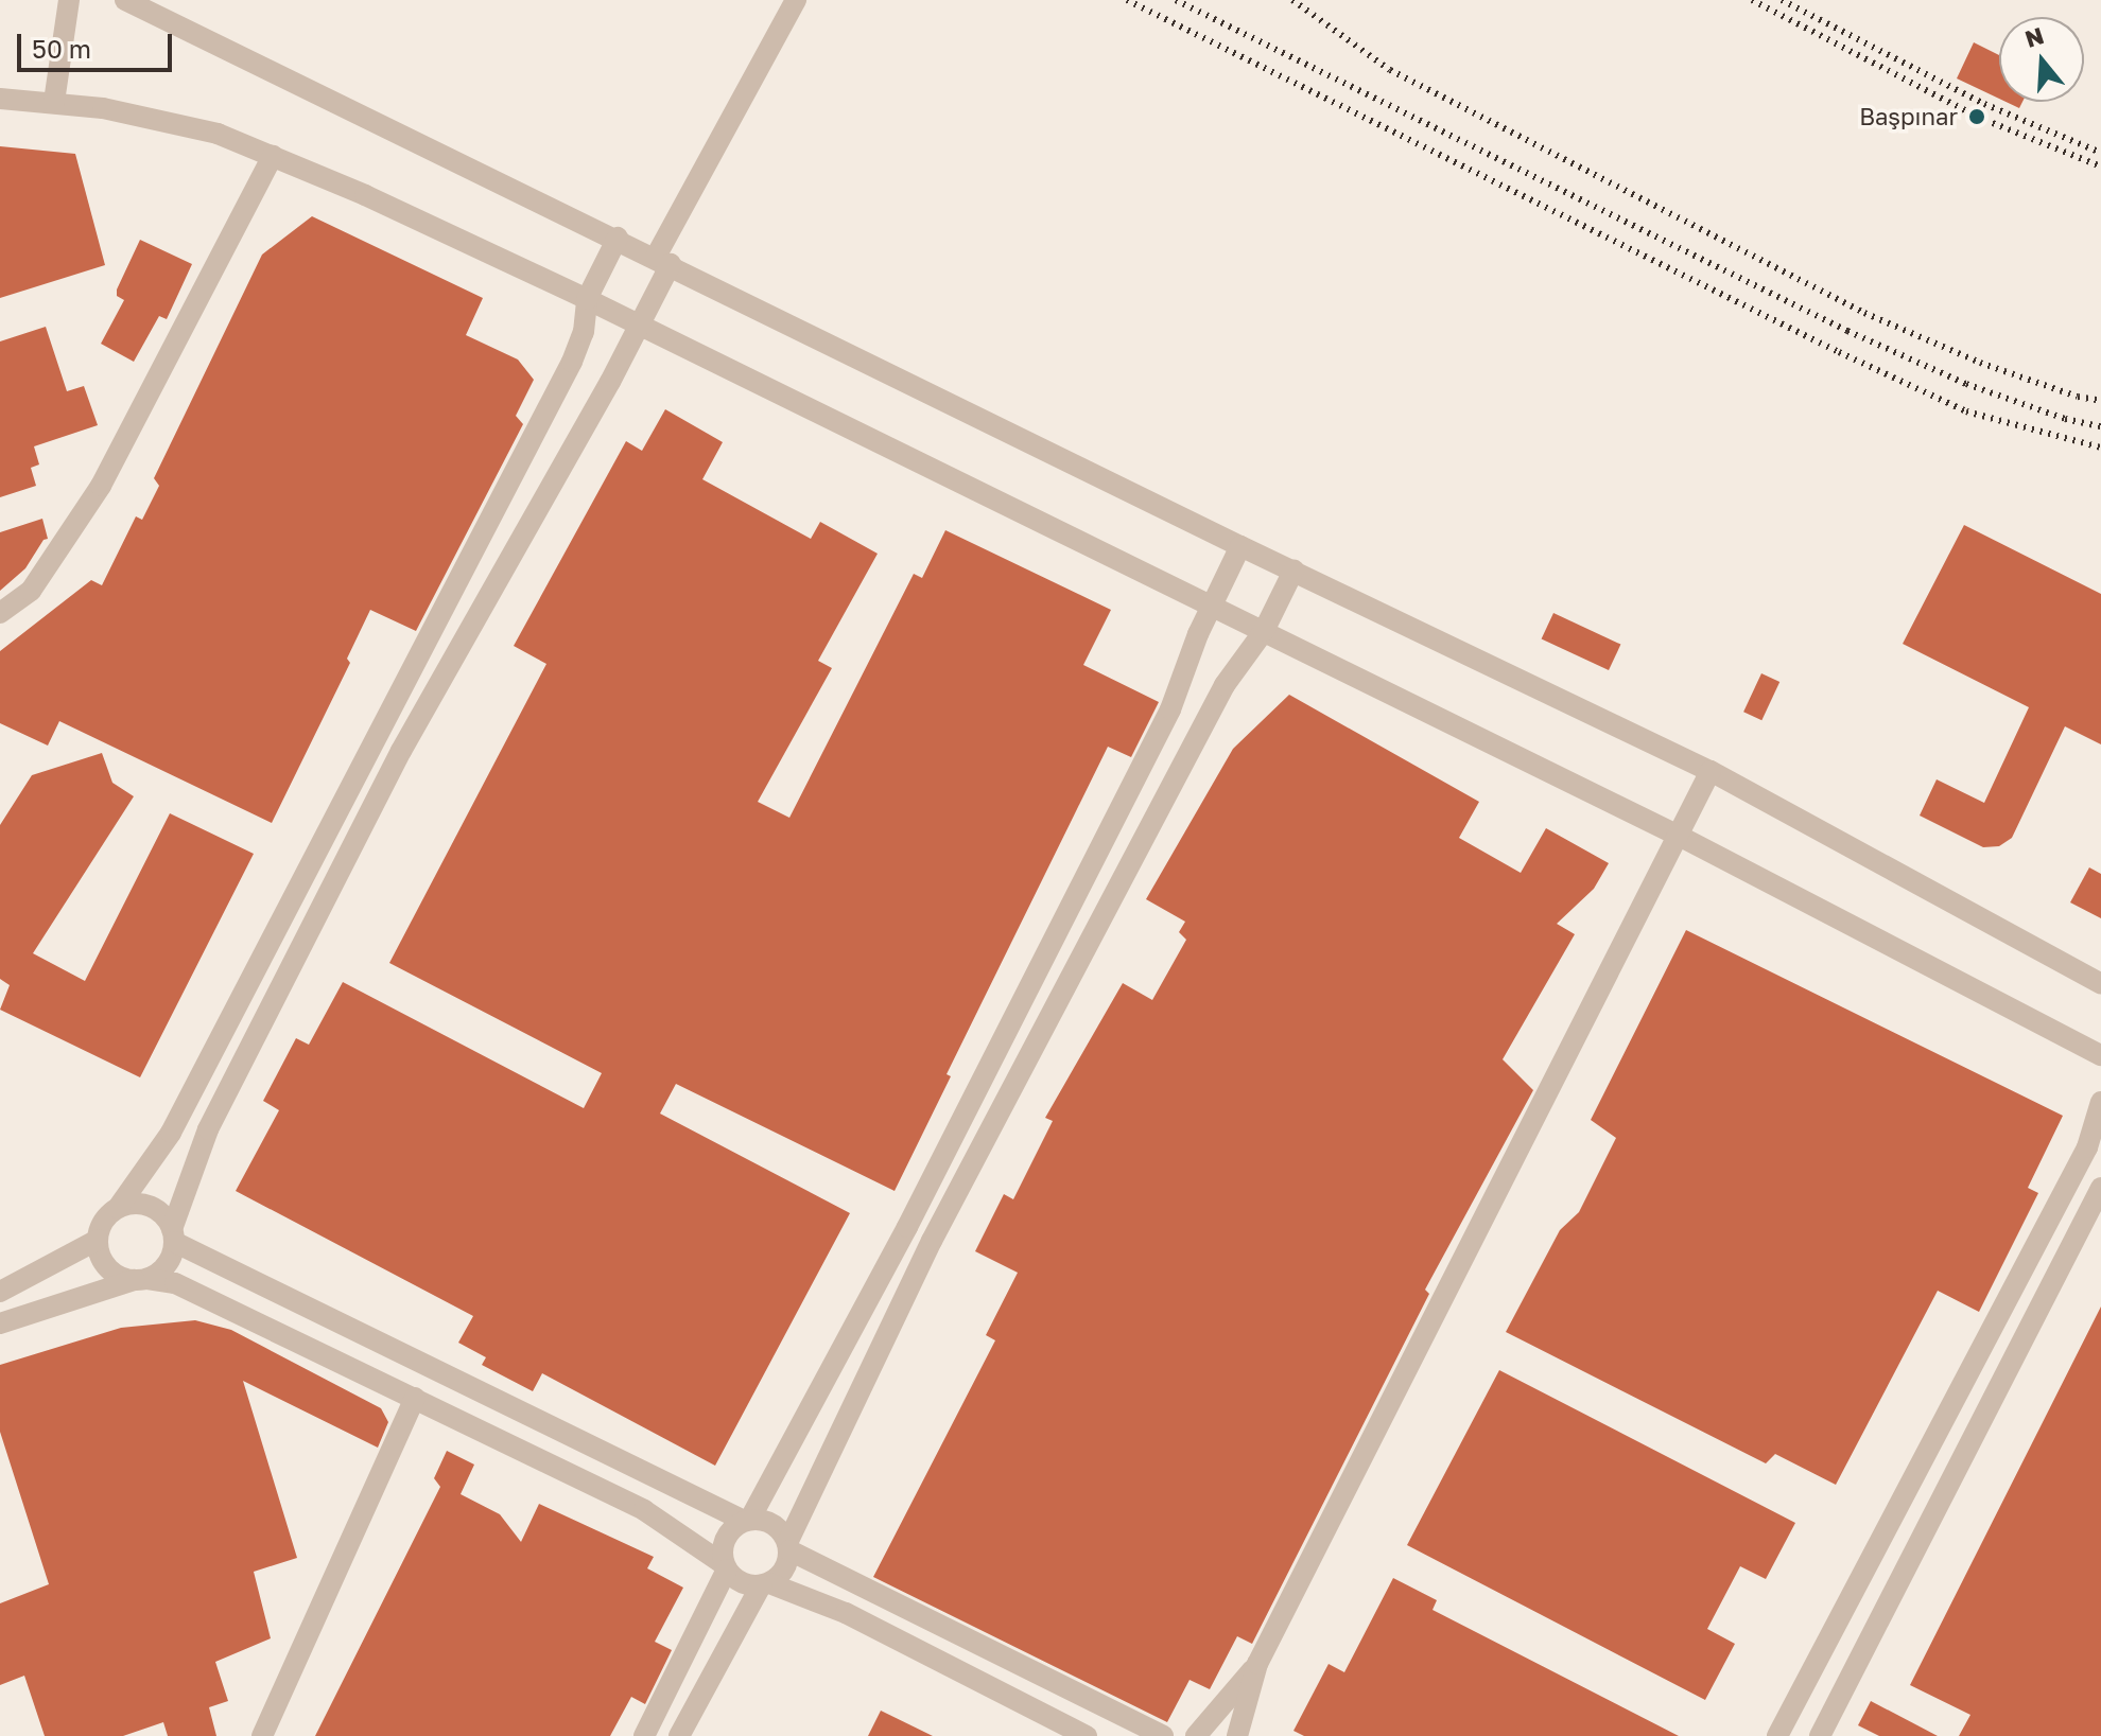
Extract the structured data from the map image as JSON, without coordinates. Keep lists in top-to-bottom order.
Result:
{
  "places": ["Başpınar"],
  "scale_bar": "50 m",
  "north": "top"
}
